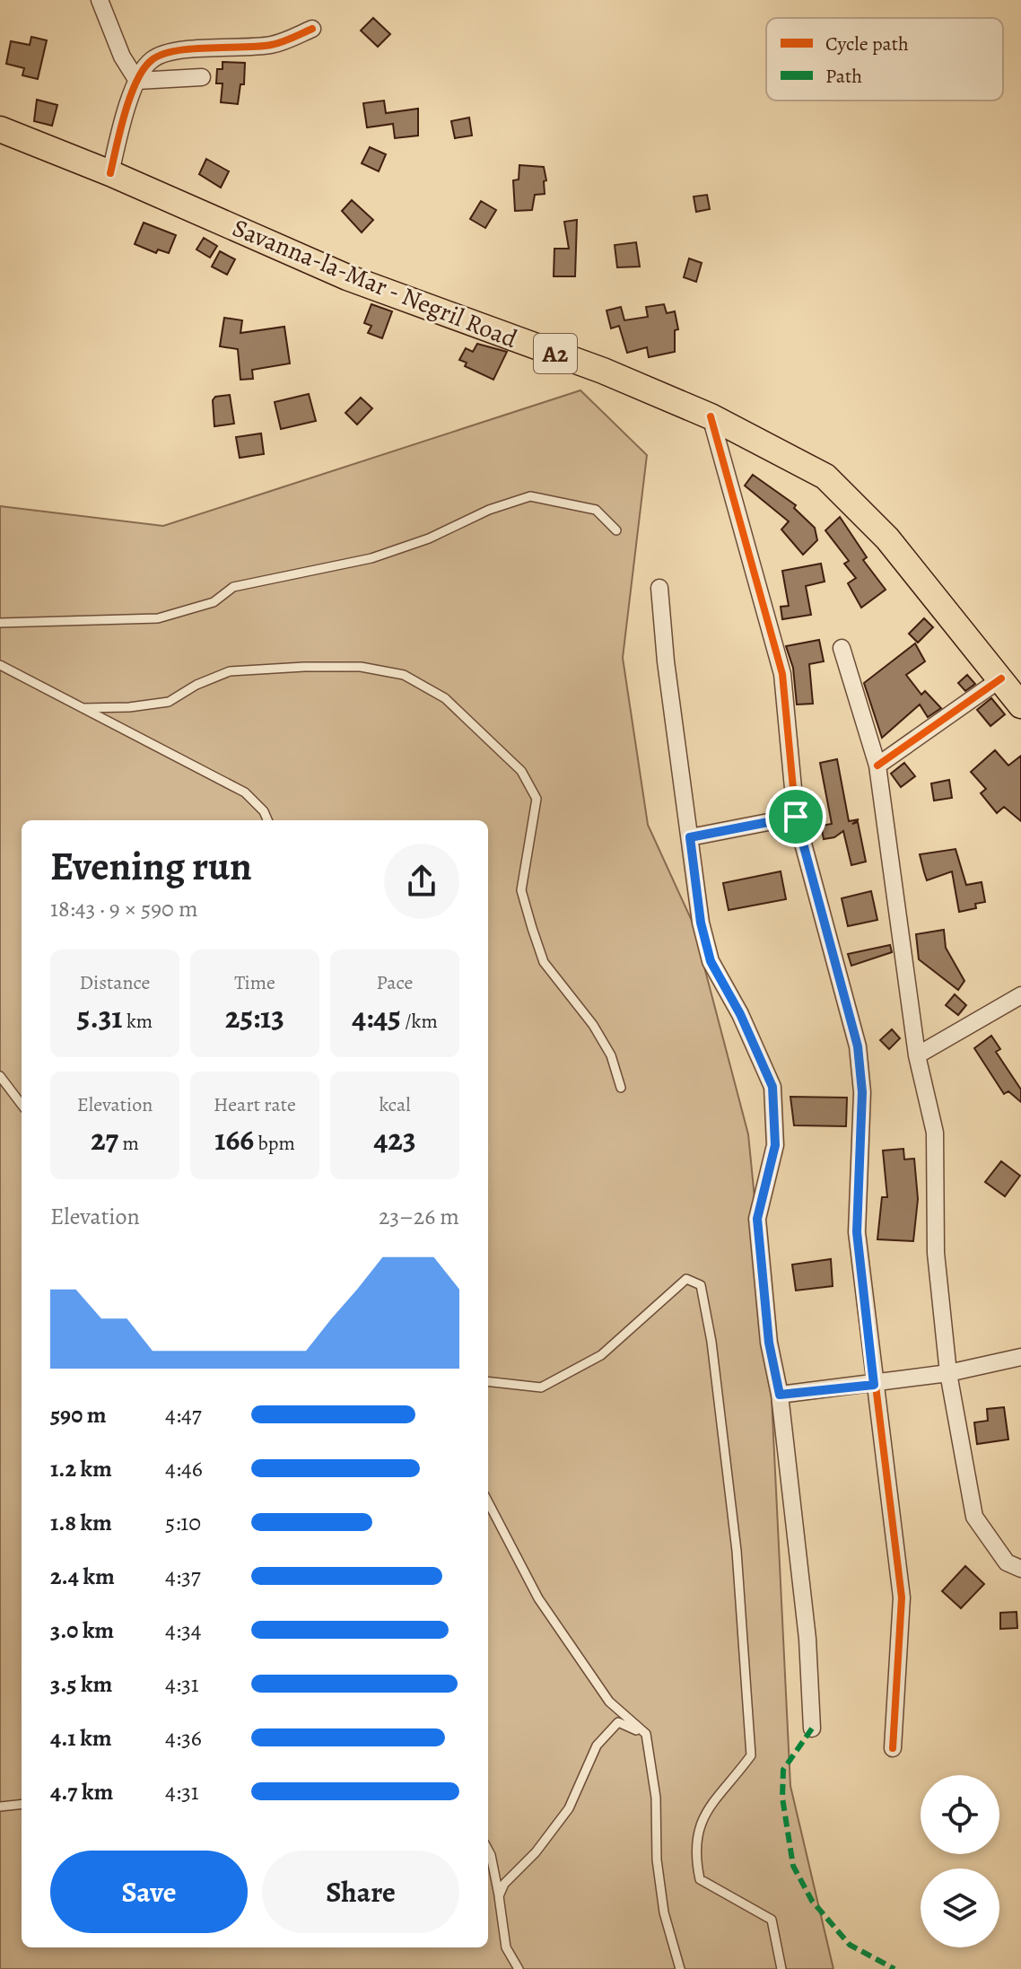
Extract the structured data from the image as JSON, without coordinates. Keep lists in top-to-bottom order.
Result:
{
  "streets": {
    "main road": ["Savanna-la-Mar - Negril Road", "A2"]
  },
  "legend": ["Cycle path", "Path"],
  "page": {
    "heading": ["Evening run", "18:43 · 9 × 590 m"],
    "stats": [
      ["Distance", "5.31 km"],
      ["Time", "25:13"],
      ["Pace", "4:45 /km"],
      ["Elevation", "27 m"],
      ["Heart rate", "166 bpm"],
      ["kcal", "423"]
    ],
    "chart": ["Elevation", "23–26 m"],
    "list": [
      {
        "name": "590 m",
        "note": "4:47"
      },
      {
        "name": "1.2 km",
        "note": "4:46"
      },
      {
        "name": "1.8 km",
        "note": "5:10"
      },
      {
        "name": "2.4 km",
        "note": "4:37"
      },
      {
        "name": "3.0 km",
        "note": "4:34"
      },
      {
        "name": "3.5 km",
        "note": "4:31"
      },
      {
        "name": "4.1 km",
        "note": "4:36"
      },
      {
        "name": "4.7 km",
        "note": "4:31"
      }
    ],
    "buttons": ["Save", "Share"]
  }
}
